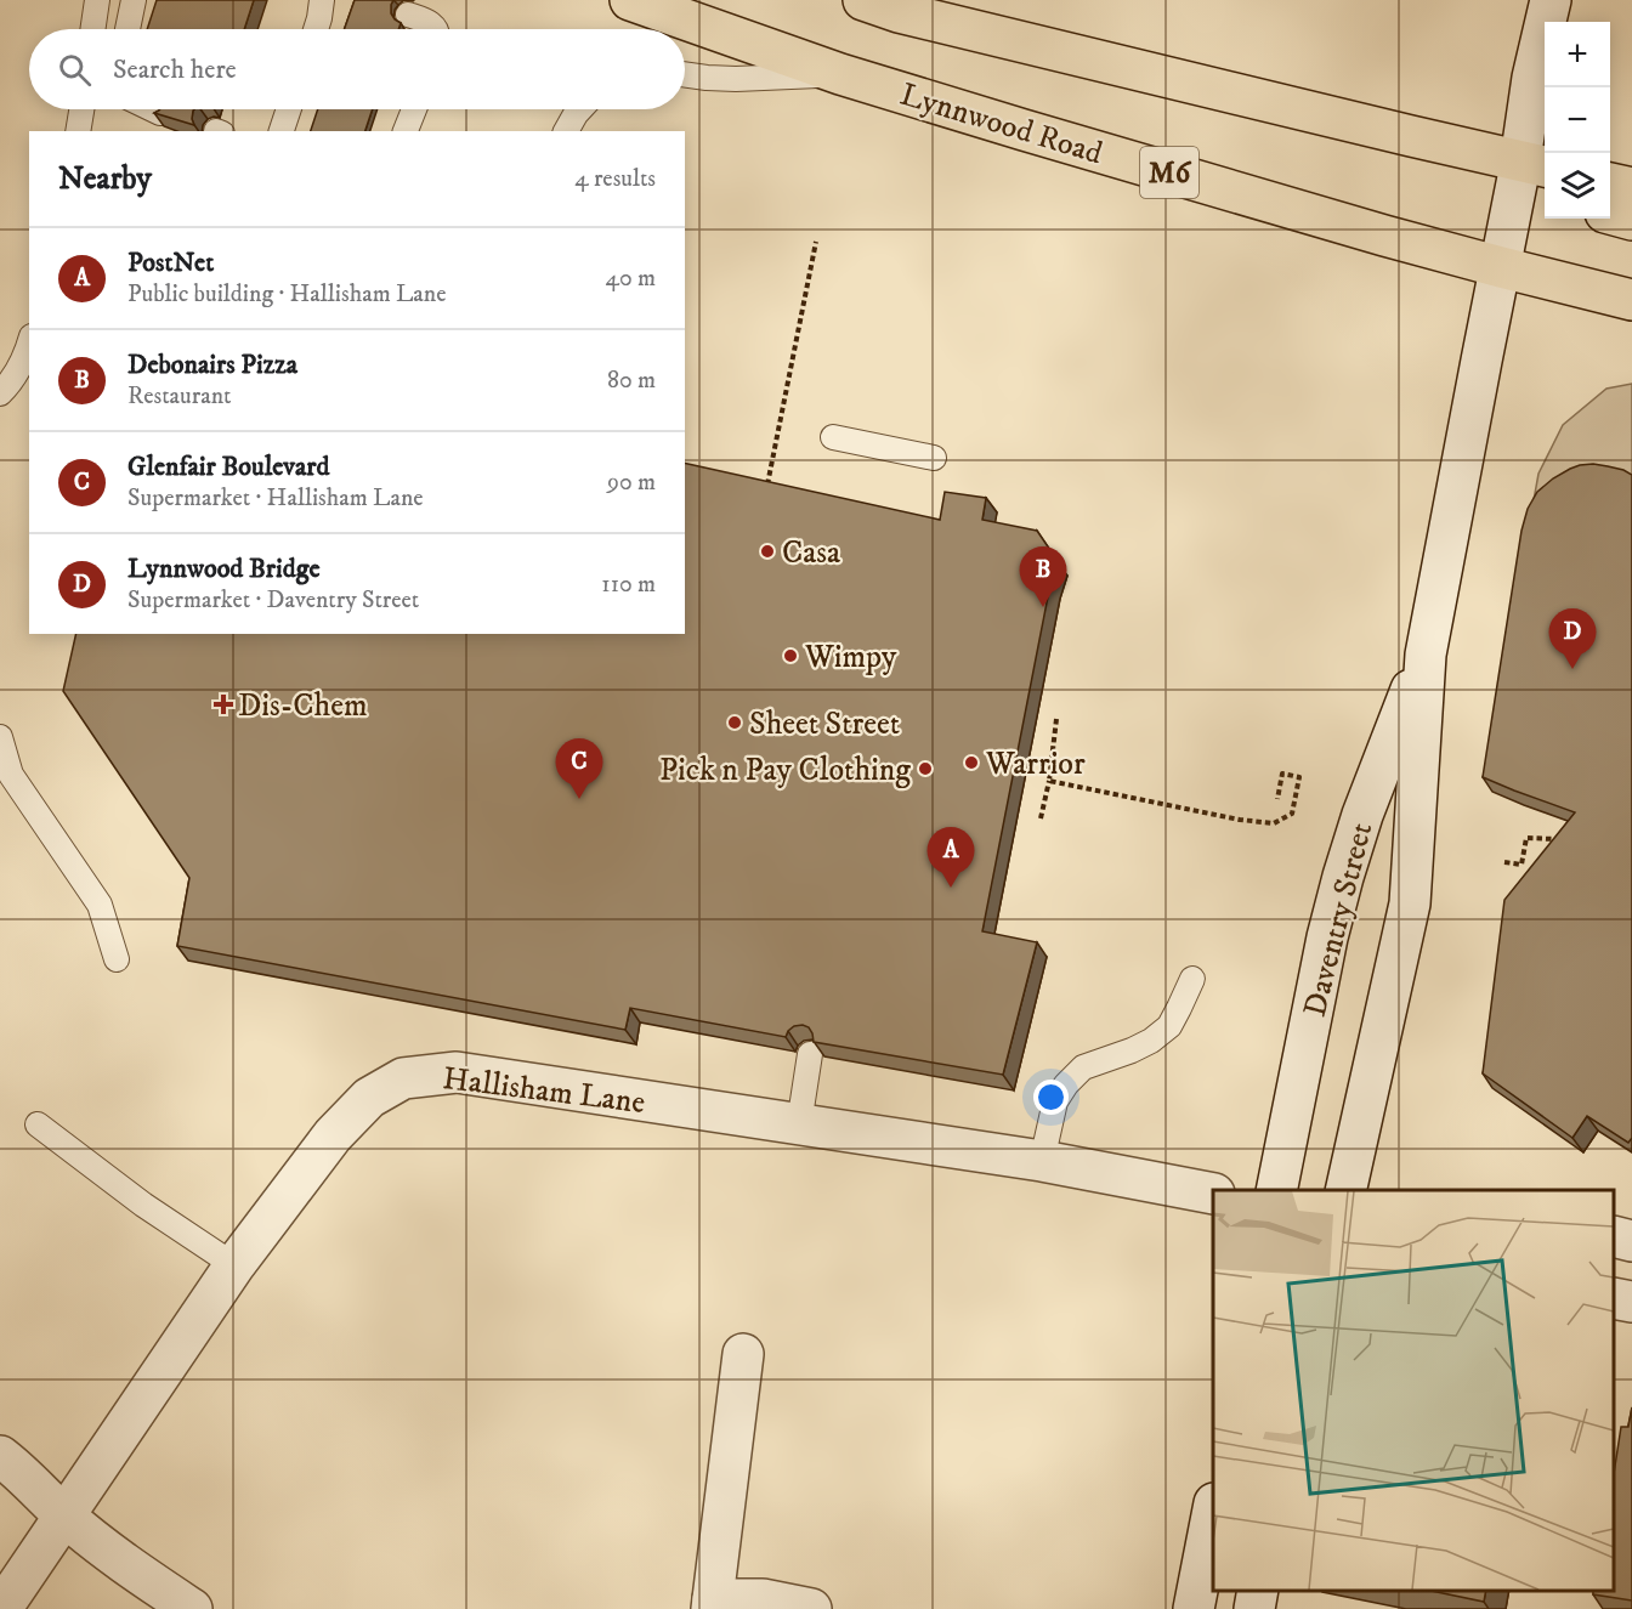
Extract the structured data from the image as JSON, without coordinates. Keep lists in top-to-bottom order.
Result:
{
  "streets": {
    "main road": ["Lynnwood Road", "M6"],
    "street": ["Daventry Street", "Hallisham Lane"]
  },
  "crossings": [
    ["Lynnwood Road", "Daventry Street"]
  ],
  "places": {
    "other": [
      "Casa",
      "Wimpy",
      "Sheet Street",
      "Warrior",
      "Pick n Pay Clothing"
    ],
    "health": ["Dis-Chem"]
  },
  "page": {
    "map_buttons": ["+", "−"],
    "search": "Search here",
    "heading": ["Nearby", "4 results"],
    "list": [
      {
        "mark": "A",
        "name": "PostNet",
        "note": "Public building · Hallisham Lane",
        "value": "40 m"
      },
      {
        "mark": "B",
        "name": "Debonairs Pizza",
        "note": "Restaurant",
        "value": "80 m"
      },
      {
        "mark": "C",
        "name": "Glenfair Boulevard",
        "note": "Supermarket · Hallisham Lane",
        "value": "90 m"
      },
      {
        "mark": "D",
        "name": "Lynnwood Bridge",
        "note": "Supermarket · Daventry Street",
        "value": "110 m"
      }
    ],
    "pins": [
      "B",
      "D",
      "C",
      "A"
    ]
  }
}
